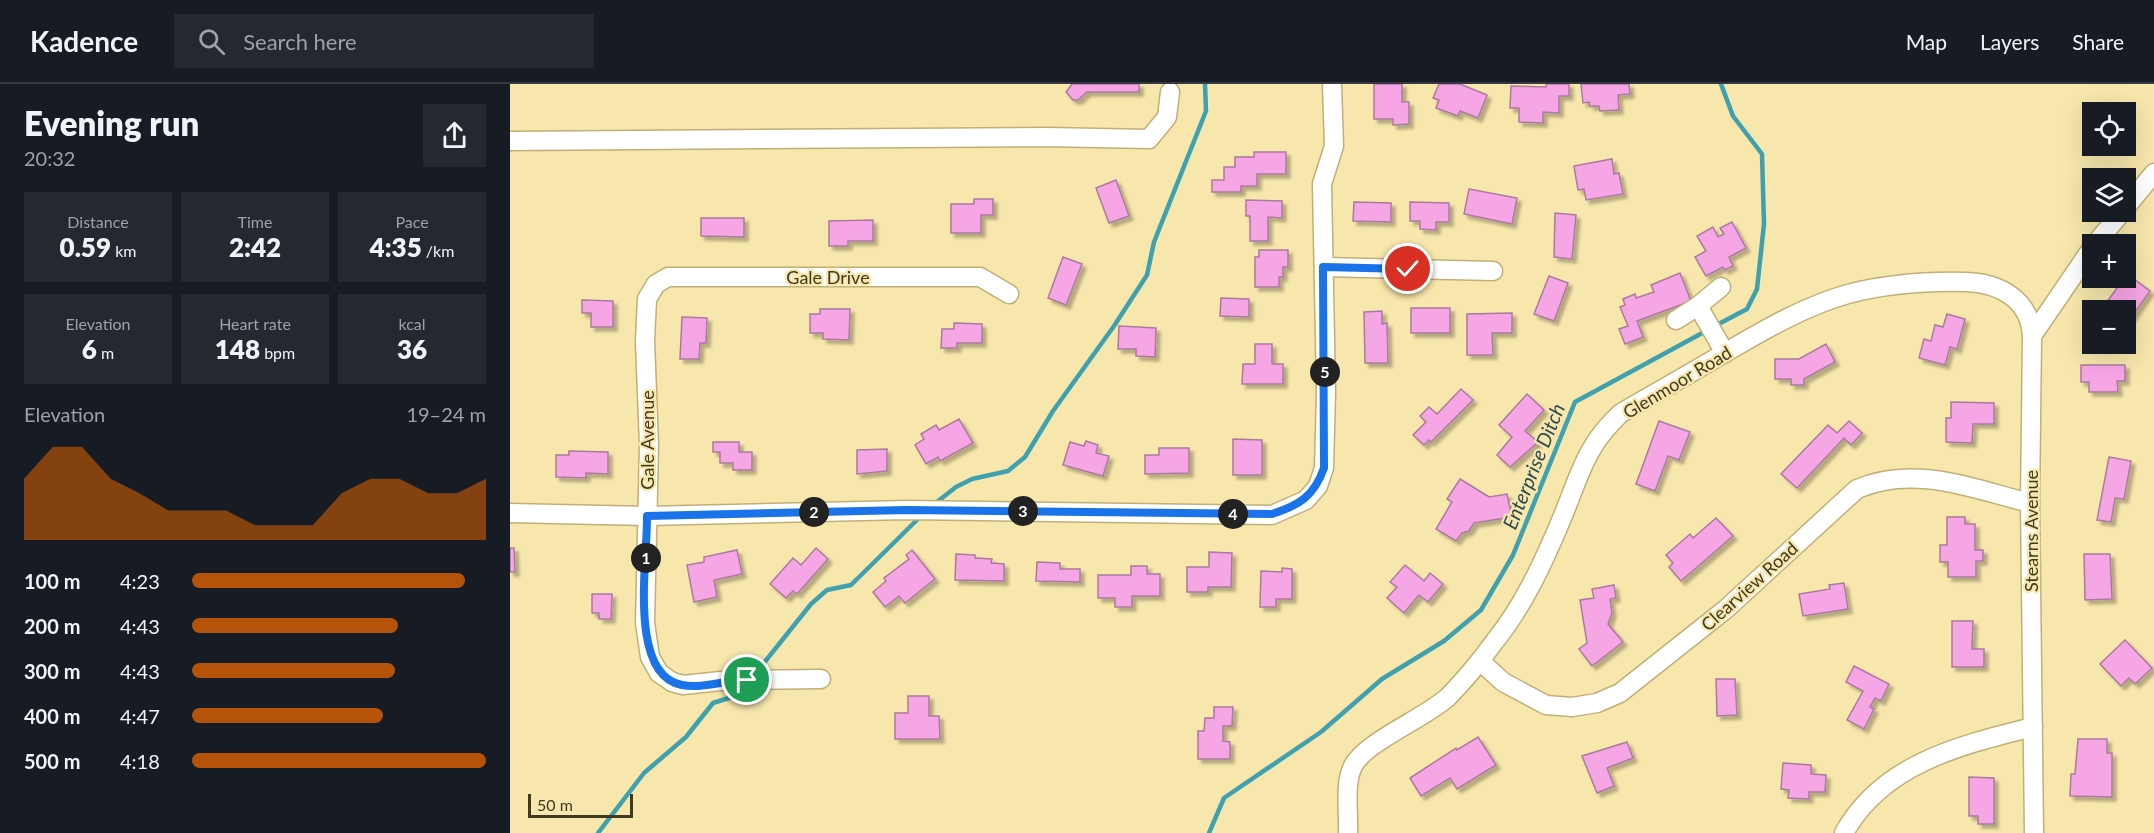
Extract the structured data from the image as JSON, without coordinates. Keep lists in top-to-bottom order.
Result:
{
  "streets": {
    "street": [
      "Gale Drive",
      "Glenmoor Road",
      "Gale Avenue",
      "Stearns Avenue",
      "Clearview Road"
    ]
  },
  "crossings": [
    ["Gale Drive", "Gale Avenue"],
    ["Glenmoor Road", "Stearns Avenue"],
    ["Glenmoor Road", "Clearview Road"],
    ["Stearns Avenue", "Clearview Road"]
  ],
  "water": ["Enterprise Ditch"],
  "scale_bar": "50 m",
  "page": {
    "header": "Kadence",
    "search": "Search here",
    "nav": ["Map", "Layers", "Share"],
    "heading": ["Evening run", "20:32"],
    "map_buttons": ["+", "−"],
    "stats": [
      ["Distance", "0.59 km"],
      ["Time", "2:42"],
      ["Pace", "4:35 /km"],
      ["Elevation", "6 m"],
      ["Heart rate", "148 bpm"],
      ["kcal", "36"]
    ],
    "pins": [
      "5",
      "3",
      "2",
      "4",
      "1"
    ],
    "chart": ["Elevation", "19–24 m"],
    "list": [
      {
        "name": "100 m",
        "note": "4:23"
      },
      {
        "name": "200 m",
        "note": "4:43"
      },
      {
        "name": "300 m",
        "note": "4:43"
      },
      {
        "name": "400 m",
        "note": "4:47"
      },
      {
        "name": "500 m",
        "note": "4:18"
      }
    ],
    "scale": "50 m"
  }
}
